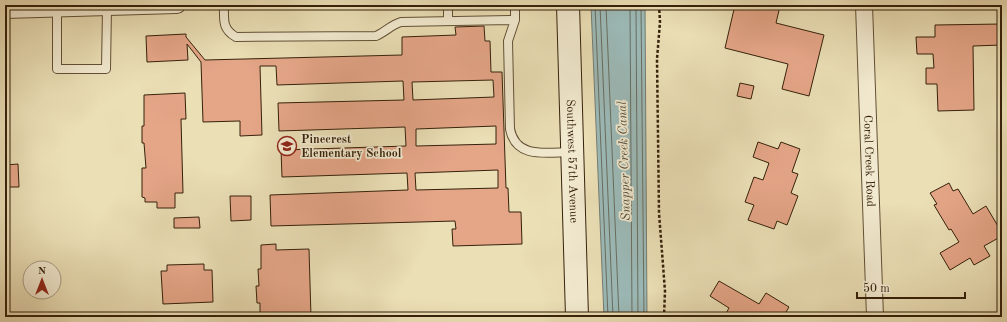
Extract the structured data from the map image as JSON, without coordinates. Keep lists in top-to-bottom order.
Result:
{
  "streets": {
    "main road": ["Southwest 57th Avenue"],
    "street": ["Coral Creek Road"]
  },
  "water": ["Snapper Creek Canal"],
  "places": {
    "school or university": ["Pinecrest Elementary School"]
  },
  "scale_bar": "50 m",
  "north": "top"
}
